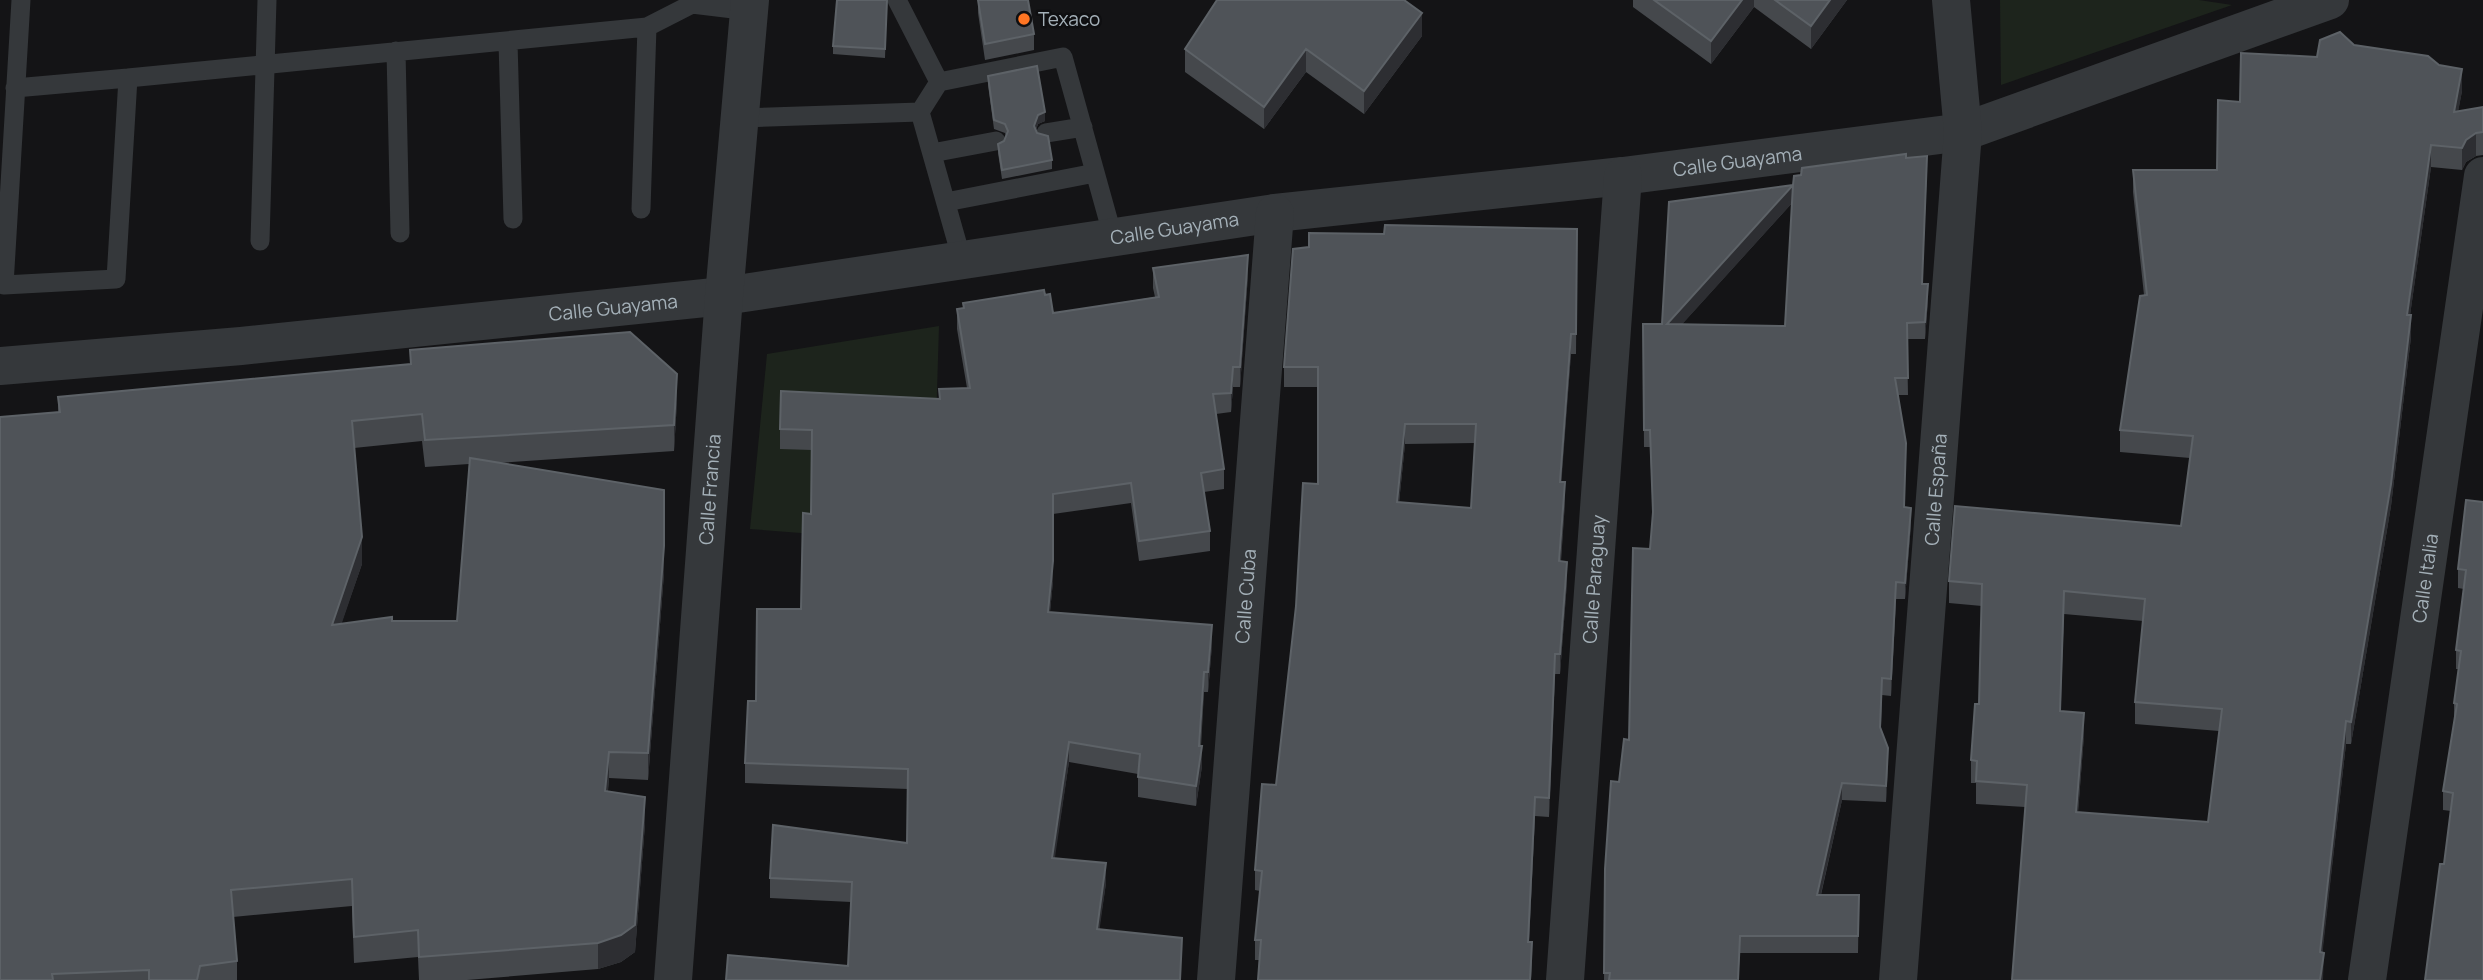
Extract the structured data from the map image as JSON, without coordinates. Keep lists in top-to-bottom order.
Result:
{
  "streets": {
    "street": [
      "Calle Guayama",
      "Calle Francia",
      "Calle España",
      "Calle Paraguay",
      "Calle Italia",
      "Calle Cuba"
    ]
  },
  "crossings": [
    ["Calle Guayama", "Calle Francia"],
    ["Calle Guayama", "Calle España"],
    ["Calle Guayama", "Calle Paraguay"],
    ["Calle Guayama", "Calle Cuba"]
  ],
  "places": ["Texaco"]
}
